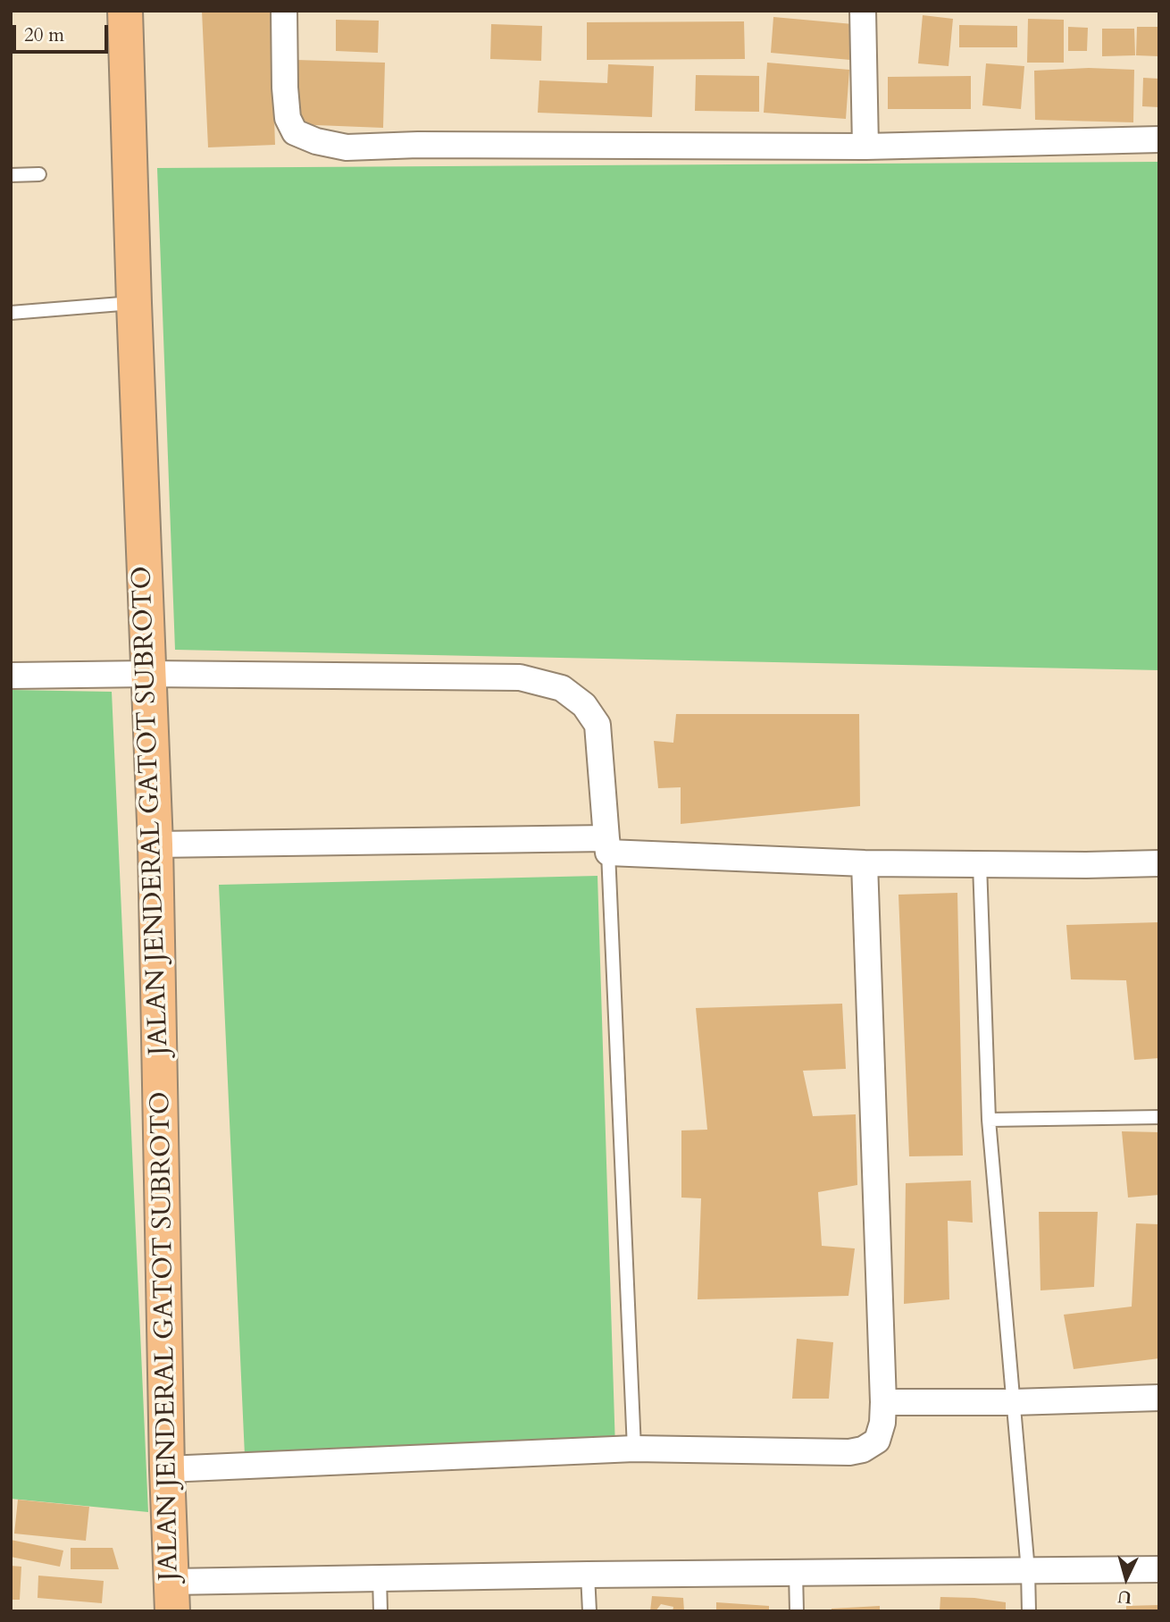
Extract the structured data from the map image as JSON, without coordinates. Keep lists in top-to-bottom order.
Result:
{
  "streets": {
    "highway": ["JALAN JENDERAL GATOT SUBROTO"]
  },
  "scale_bar": "20 m",
  "north": "bottom"
}
